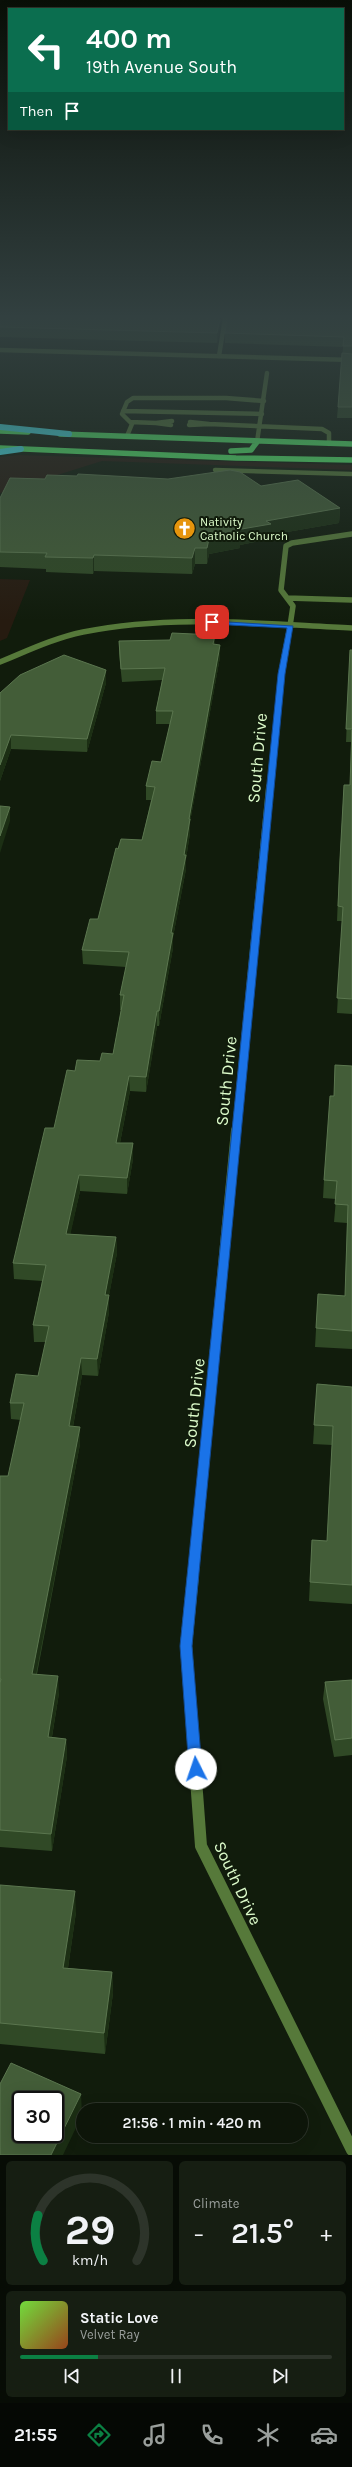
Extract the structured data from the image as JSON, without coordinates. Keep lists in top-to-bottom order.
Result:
{
  "streets": {
    "street": ["South Drive"]
  },
  "places": {
    "church": ["Nativity Catholic Church"]
  },
  "page": {
    "turn": ["400 m", "19th Avenue South"],
    "then": "Then",
    "limit": "30",
    "trip": "21:56 · 1 min · 420 m",
    "tile": "Climate",
    "heat": ["−", "21.5°", "+"],
    "song": ["Static Love", "Velvet Ray"],
    "tabs": "21:55",
    "gauge": ["29", "km/h"]
  }
}
